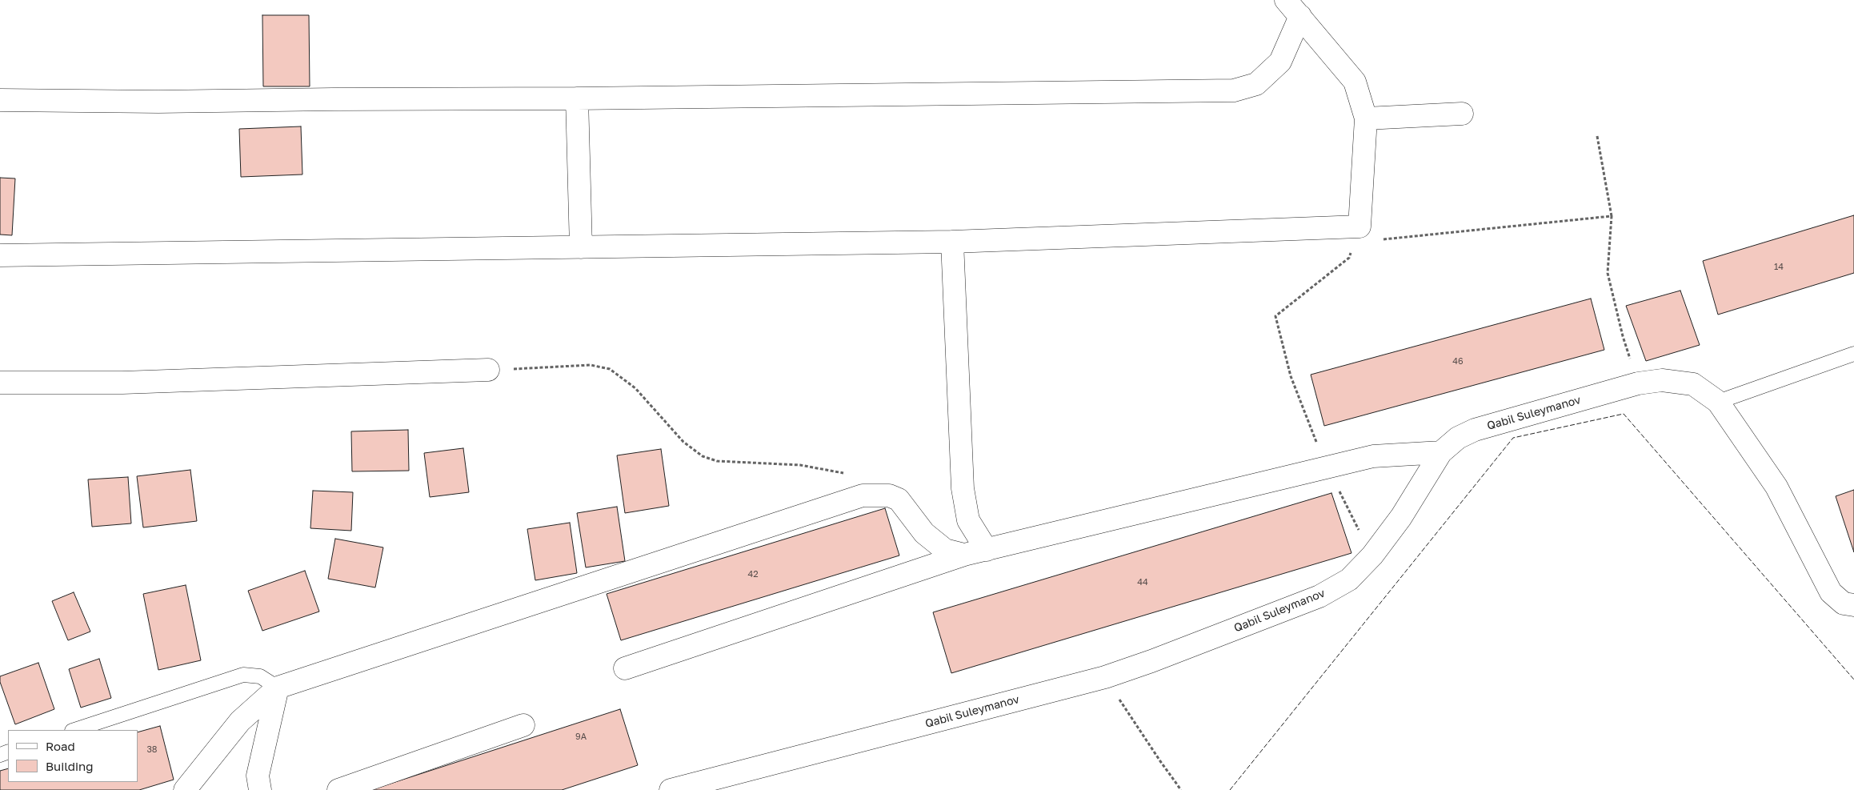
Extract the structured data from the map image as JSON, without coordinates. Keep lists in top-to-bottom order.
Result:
{
  "streets": {
    "street": ["Qabil Suleymanov"]
  },
  "house_numbers": [
    "14",
    "46",
    "42",
    "44",
    "9A",
    "38"
  ],
  "legend": ["Road", "Building"]
}
